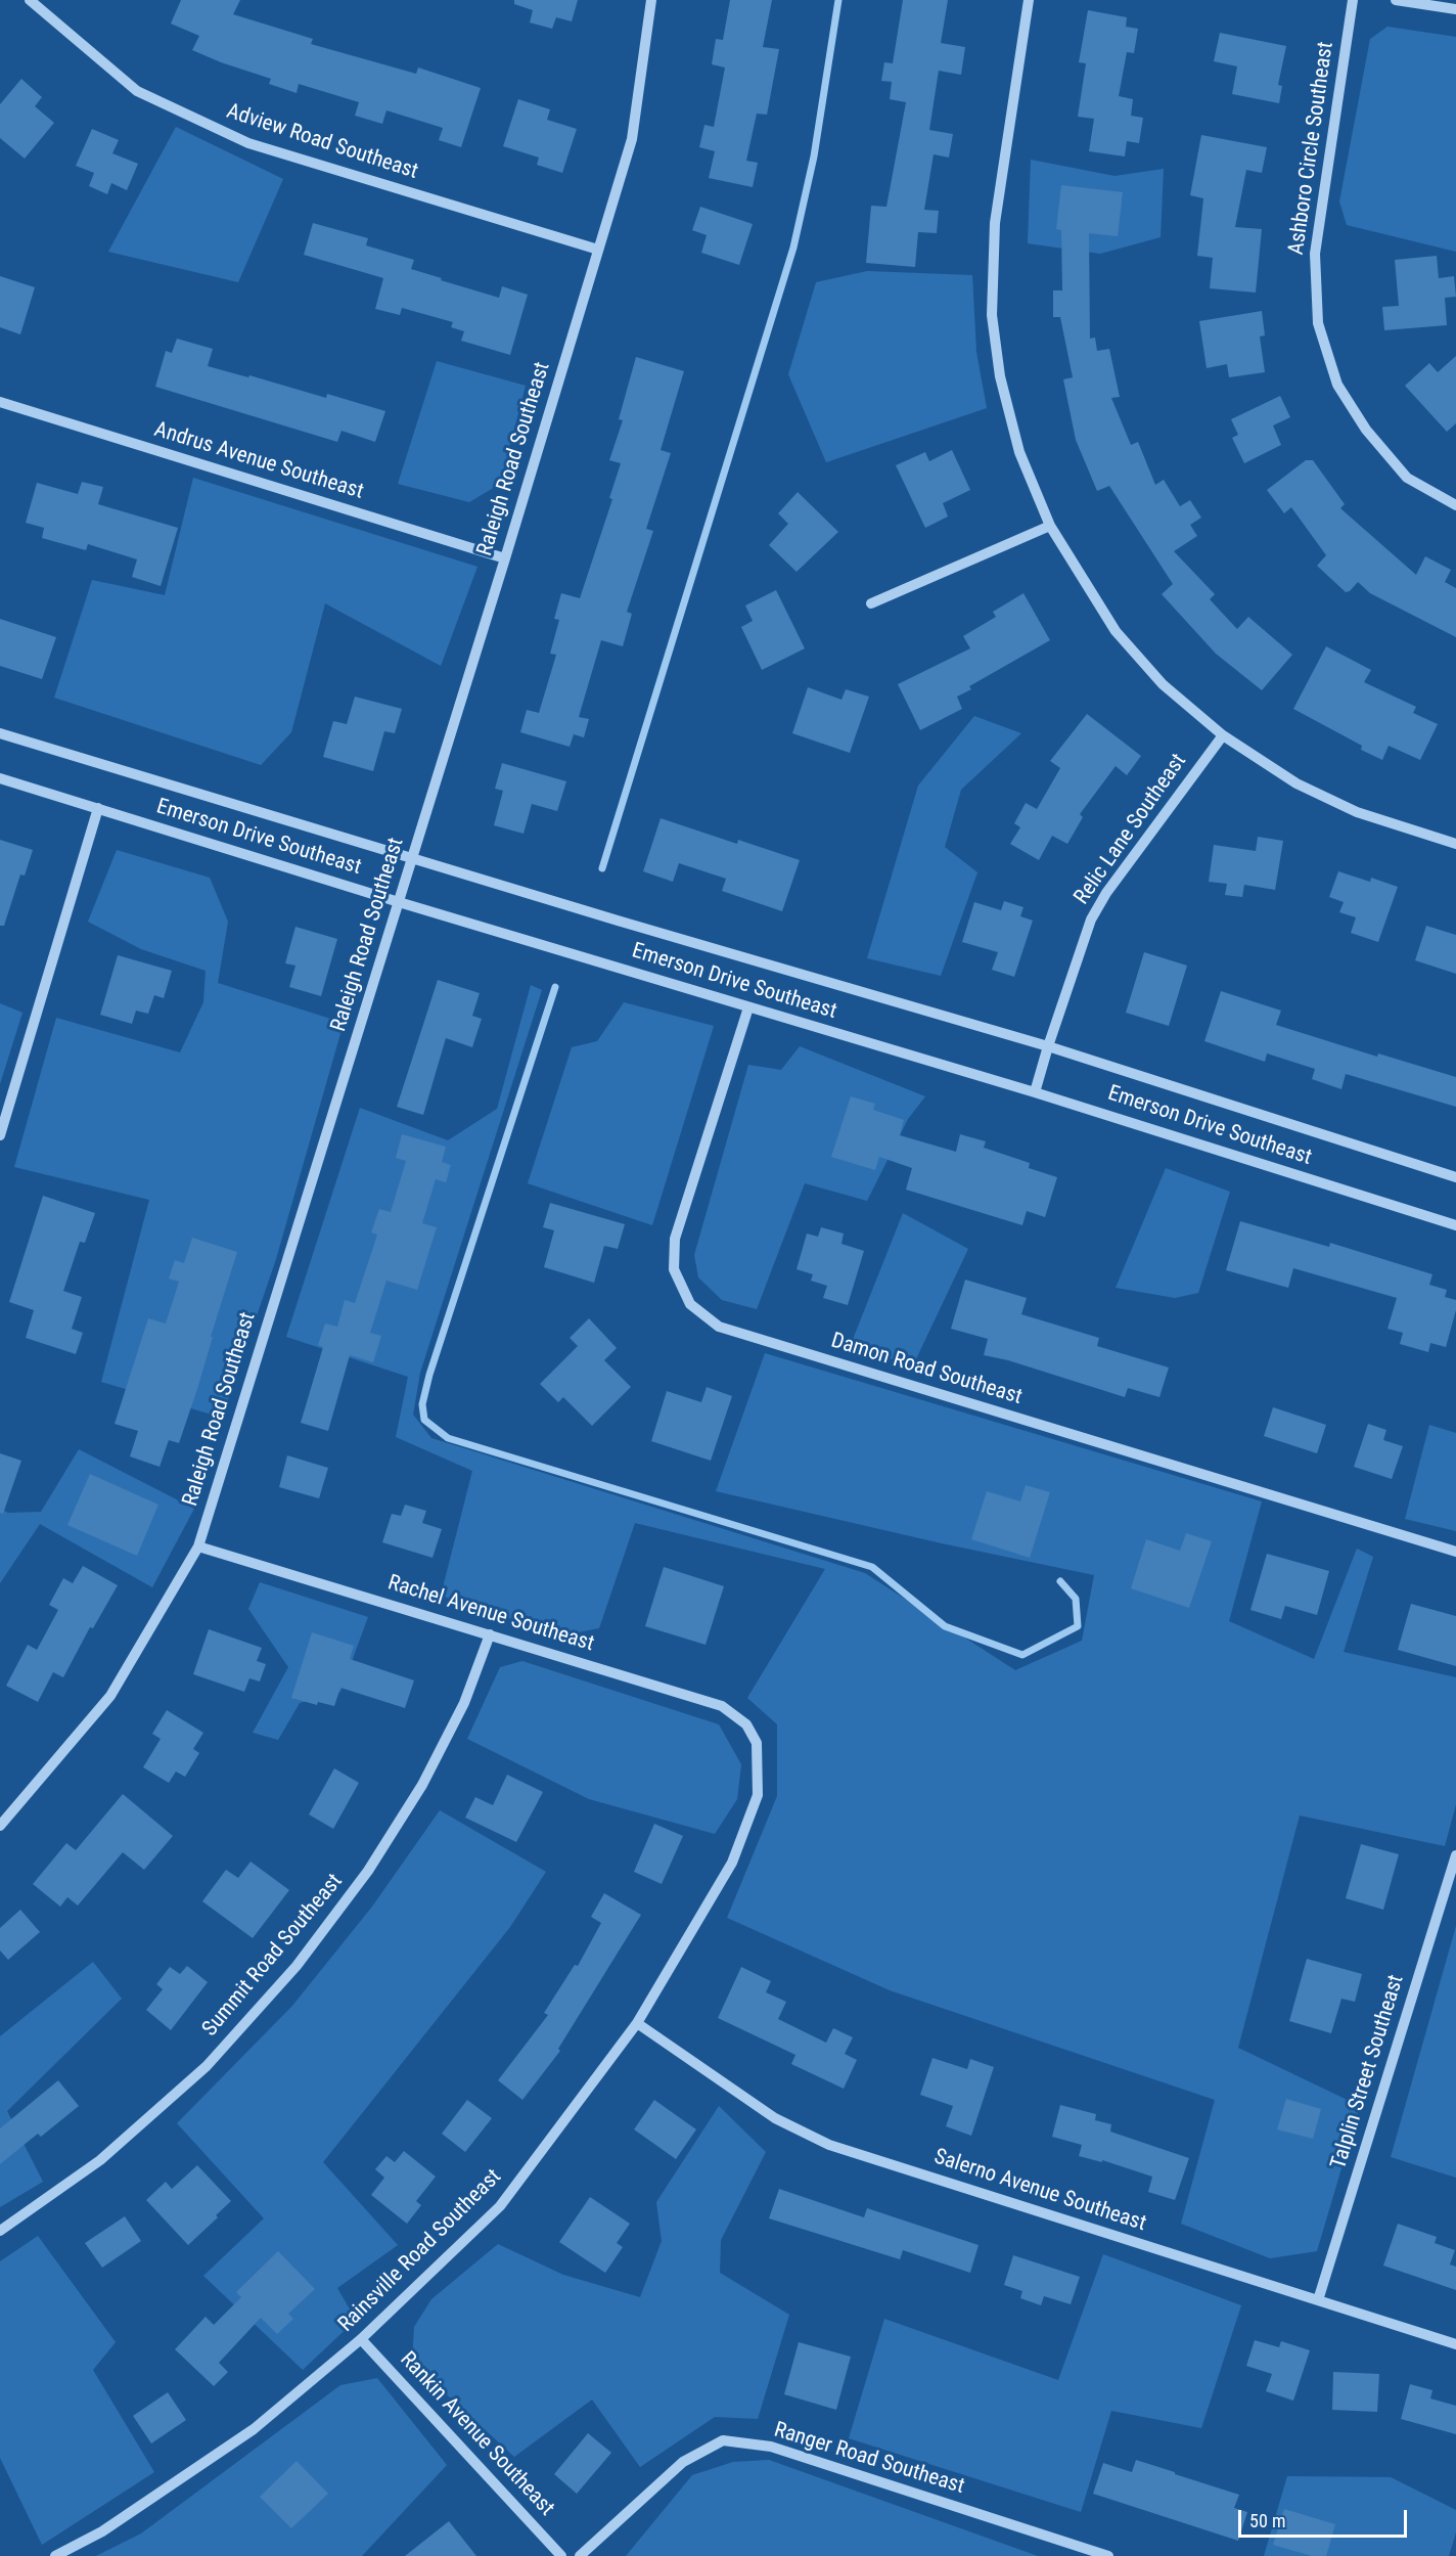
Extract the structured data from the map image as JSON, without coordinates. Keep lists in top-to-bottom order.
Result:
{
  "streets": {
    "street": [
      "Adview Road Southeast",
      "Ashboro Circle Southeast",
      "Raleigh Road Southeast",
      "Andrus Avenue Southeast",
      "Relic Lane Southeast",
      "Emerson Drive Southeast",
      "Damon Road Southeast",
      "Rachel Avenue Southeast",
      "Summit Road Southeast",
      "Talplin Street Southeast",
      "Salerno Avenue Southeast",
      "Rainsville Road Southeast",
      "Rankin Avenue Southeast",
      "Ranger Road Southeast"
    ]
  },
  "crossings": [
    ["Adview Road Southeast", "Raleigh Road Southeast"],
    ["Raleigh Road Southeast", "Andrus Avenue Southeast"],
    ["Raleigh Road Southeast", "Emerson Drive Southeast"],
    ["Raleigh Road Southeast", "Rachel Avenue Southeast"],
    ["Relic Lane Southeast", "Emerson Drive Southeast"],
    ["Emerson Drive Southeast", "Damon Road Southeast"],
    ["Rachel Avenue Southeast", "Summit Road Southeast"],
    ["Rachel Avenue Southeast", "Rainsville Road Southeast"],
    ["Talplin Street Southeast", "Salerno Avenue Southeast"],
    ["Salerno Avenue Southeast", "Rainsville Road Southeast"],
    ["Rainsville Road Southeast", "Rankin Avenue Southeast"]
  ],
  "scale_bar": "50 m"
}
